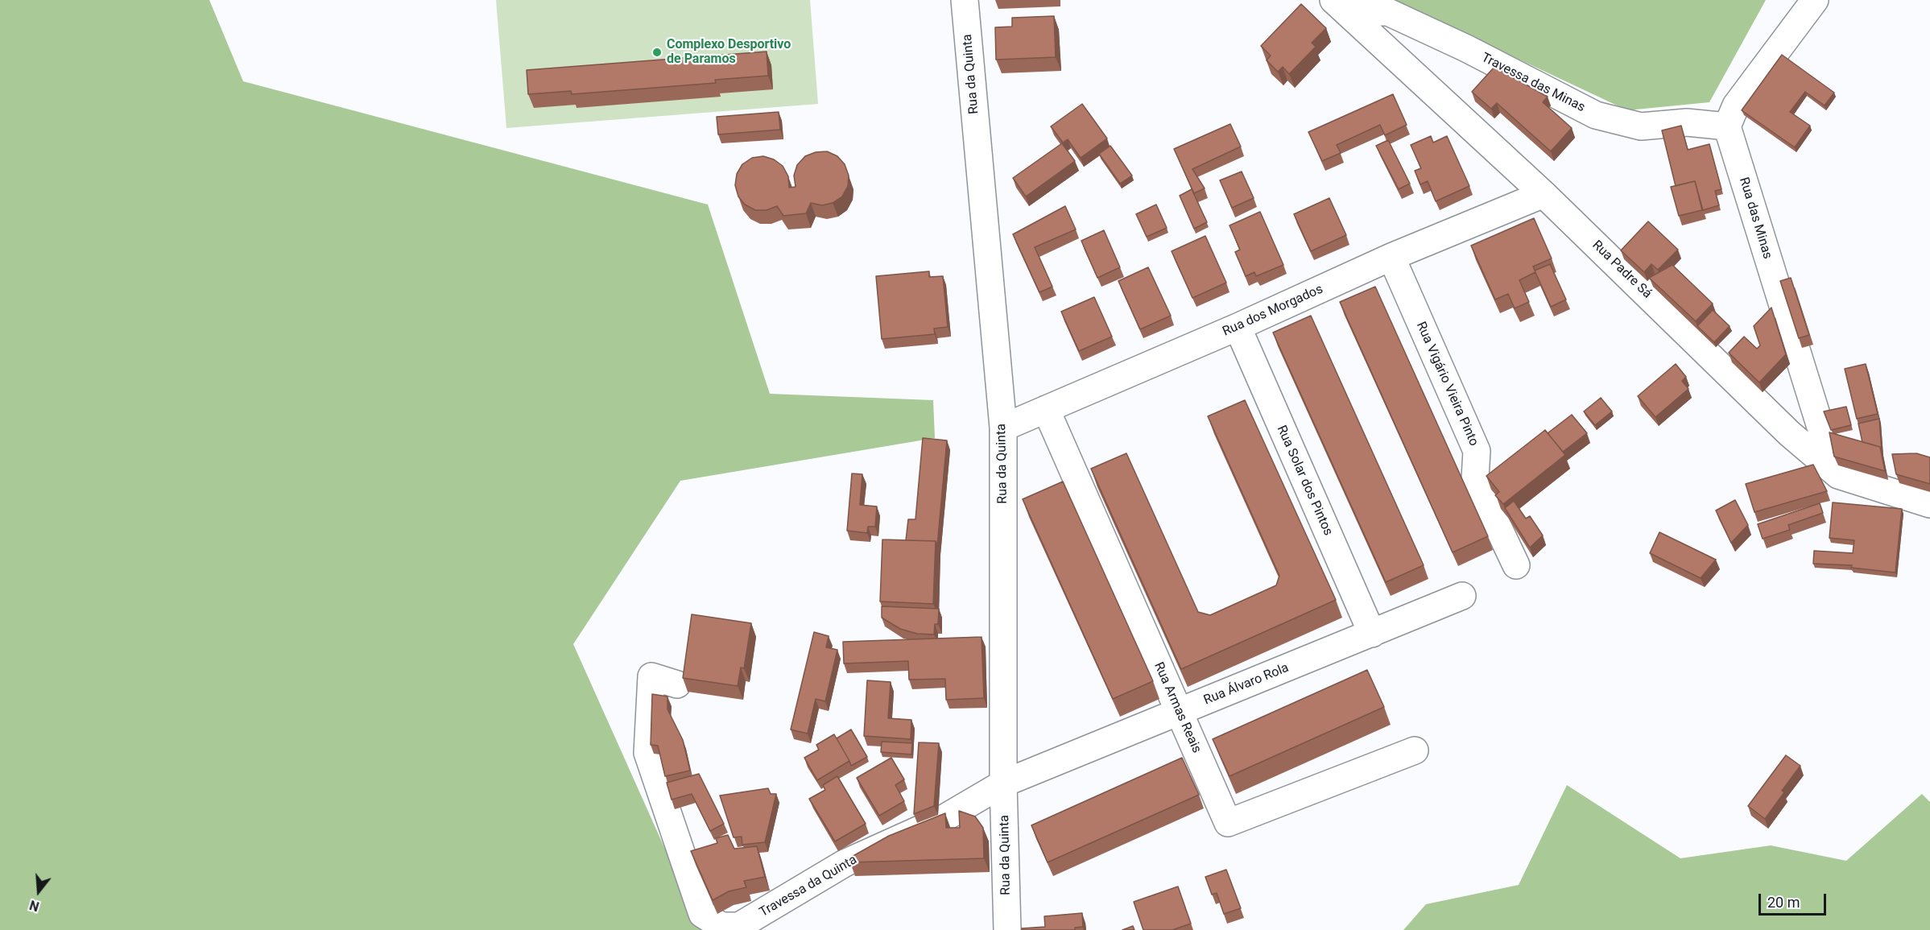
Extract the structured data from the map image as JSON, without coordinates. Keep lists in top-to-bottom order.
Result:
{
  "streets": {
    "street": [
      "Rua da Quinta",
      "Travessa das Minas",
      "Rua das Minas",
      "Rua Padre Sá",
      "Rua dos Morgados",
      "Rua Vigário Vieira Pinto",
      "Rua Solar dos Pintos",
      "Rua Álvaro Rola",
      "Rua Armas Reais",
      "Travessa da Quinta"
    ]
  },
  "crossings": [
    ["Rua da Quinta", "Rua dos Morgados"],
    ["Rua da Quinta", "Rua Álvaro Rola"],
    ["Rua da Quinta", "Travessa da Quinta"],
    ["Travessa das Minas", "Rua das Minas"],
    ["Travessa das Minas", "Rua Padre Sá"],
    ["Rua das Minas", "Rua Padre Sá"],
    ["Rua Padre Sá", "Rua dos Morgados"],
    ["Rua dos Morgados", "Rua Vigário Vieira Pinto"],
    ["Rua dos Morgados", "Rua Solar dos Pintos"],
    ["Rua dos Morgados", "Rua Armas Reais"],
    ["Rua Solar dos Pintos", "Rua Álvaro Rola"],
    ["Rua Álvaro Rola", "Rua Armas Reais"],
    ["Rua Álvaro Rola", "Travessa da Quinta"]
  ],
  "places": ["Complexo Desportivo de Paramos"],
  "scale_bar": "20 m",
  "north": "bottom"
}
